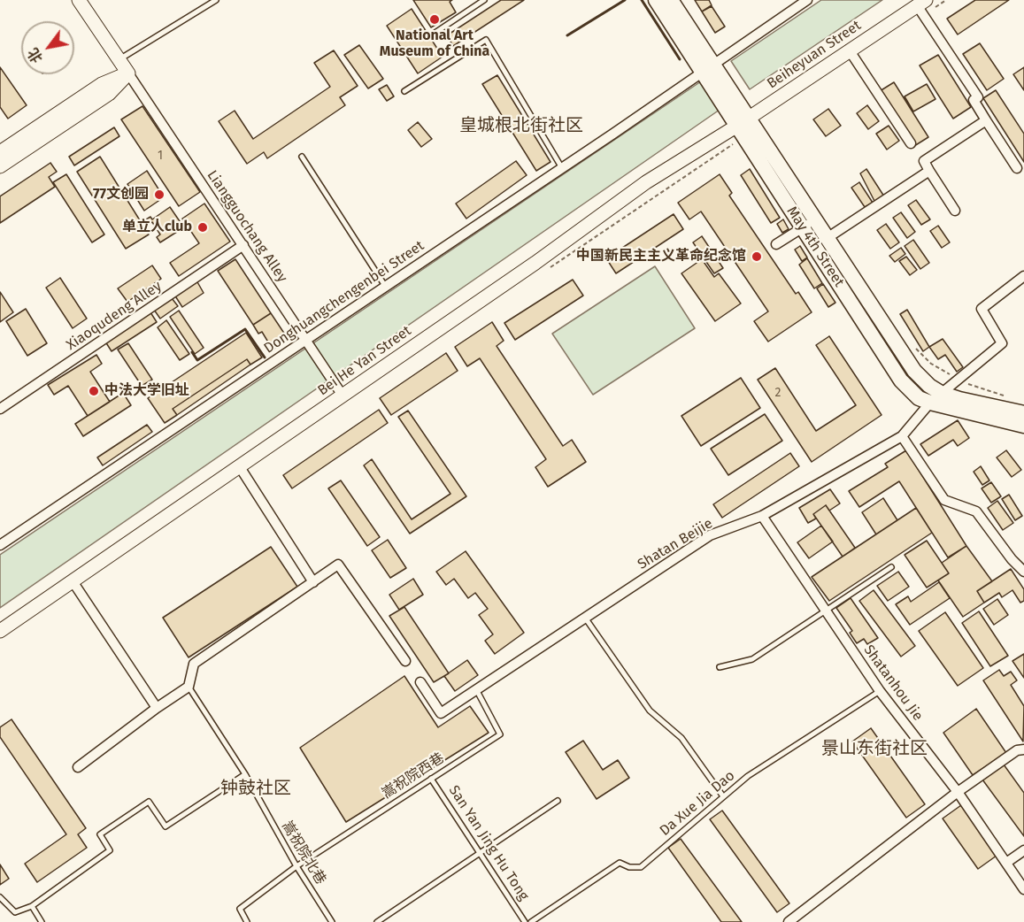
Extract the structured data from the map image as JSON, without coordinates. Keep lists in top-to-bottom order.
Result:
{
  "streets": {
    "main road": ["Beiheyuan Street", "May 4th Street", "Bei He Yan Street"],
    "street": [
      "Liangguochang Alley",
      "Donghuangchengenbei Street",
      "Xiaoqudeng Alley",
      "Shatan Beijie",
      "Shatanhou Jie"
    ],
    "lane": [
      "嵩祝院西巷",
      "Da Xue Jia Dao",
      "San Yan Jing Hu Tong",
      "嵩祝院北巷"
    ]
  },
  "crossings": [
    ["Beiheyuan Street", "May 4th Street"],
    ["Beiheyuan Street", "Bei He Yan Street"],
    ["Liangguochang Alley", "Donghuangchengenbei Street"],
    ["Liangguochang Alley", "Xiaoqudeng Alley"],
    ["Liangguochang Alley", "Bei He Yan Street"],
    ["May 4th Street", "Donghuangchengenbei Street"],
    ["May 4th Street", "Bei He Yan Street"],
    ["May 4th Street", "Shatan Beijie"],
    ["Shatan Beijie", "Shatanhou Jie"],
    ["Shatan Beijie", "嵩祝院西巷"],
    ["Shatanhou Jie", "Da Xue Jia Dao"],
    ["嵩祝院西巷", "San Yan Jing Hu Tong"],
    ["嵩祝院西巷", "嵩祝院北巷"]
  ],
  "districts": ["皇城根北街社区", "景山东街社区", "钟鼓社区"],
  "places": [
    "National Art Museum of China",
    "77文创园",
    "单立人club",
    "中国新民主主义革命纪念馆",
    "中法大学旧址"
  ],
  "house_numbers": ["1", "2"],
  "north": "bottom left"
}
